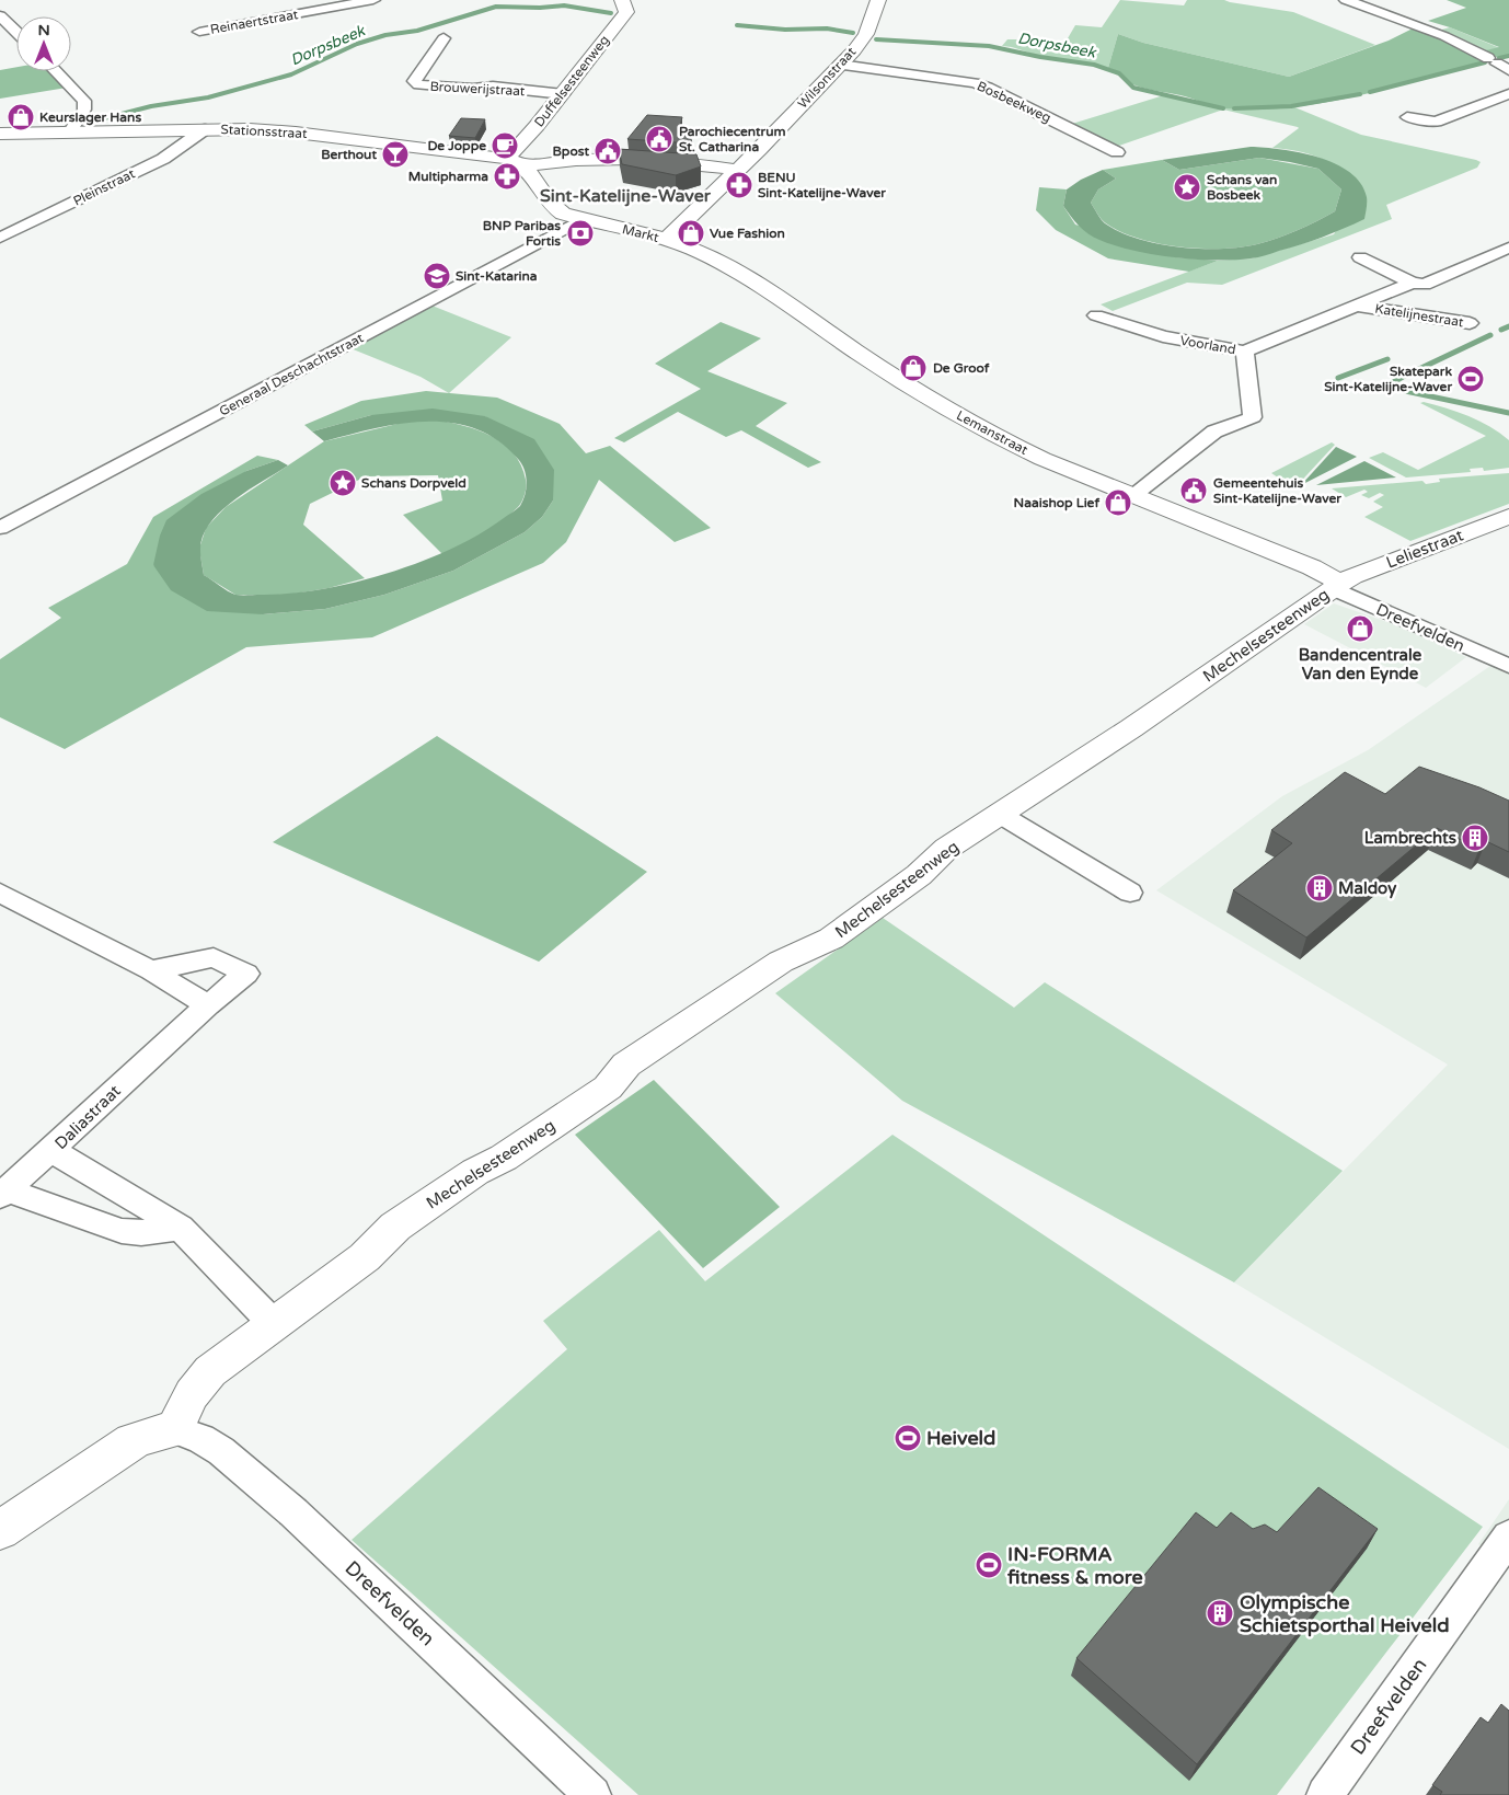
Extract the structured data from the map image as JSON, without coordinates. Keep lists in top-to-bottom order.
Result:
{
  "streets": {
    "street": [
      "Reinaertstraat",
      "Wilsonstraat",
      "Duffelsesteenweg",
      "Brouwerijstraat",
      "Bosbeekweg",
      "Stationsstraat",
      "Pleinstraat",
      "Markt",
      "Katelijnestraat",
      "Voorland",
      "Generaal Deschachtstraat",
      "Lemanstraat",
      "Leliestraat",
      "Dreefvelden",
      "Mechelsesteenweg",
      "Daliastraat"
    ]
  },
  "crossings": [
    ["Wilsonstraat", "Bosbeekweg"],
    ["Wilsonstraat", "Markt"],
    ["Duffelsesteenweg", "Brouwerijstraat"],
    ["Duffelsesteenweg", "Stationsstraat"],
    ["Duffelsesteenweg", "Markt"],
    ["Stationsstraat", "Pleinstraat"],
    ["Stationsstraat", "Markt"],
    ["Markt", "Generaal Deschachtstraat"],
    ["Markt", "Lemanstraat"],
    ["Katelijnestraat", "Voorland"],
    ["Voorland", "Lemanstraat"],
    ["Lemanstraat", "Leliestraat"],
    ["Lemanstraat", "Dreefvelden"],
    ["Lemanstraat", "Mechelsesteenweg"],
    ["Leliestraat", "Dreefvelden"],
    ["Leliestraat", "Mechelsesteenweg"],
    ["Dreefvelden", "Mechelsesteenweg"],
    ["Mechelsesteenweg", "Daliastraat"]
  ],
  "districts": ["Sint-Katelijne-Waver"],
  "water": ["Dorpsbeek"],
  "places": {
    "shop": [
      "Keurslager Hans",
      "Vue Fashion",
      "De Groof",
      "Naaishop Lief",
      "Bandencentrale Van den Eynde"
    ],
    "public building": ["Parochiecentrum St. Catharina", "Bpost", "Gemeentehuis Sint-Katelijne-Waver"],
    "cafe": ["De Joppe"],
    "bar": ["Berthout"],
    "pharmacy": ["Multipharma", "BENU Sint-Katelijne-Waver"],
    "place": ["Schans van Bosbeek", "Schans Dorpveld"],
    "bank": ["BNP Paribas Fortis"],
    "school or university": ["Sint-Katarina"],
    "sports": ["Skatepark Sint-Katelijne-Waver", "Heiveld", "IN-FORMA fitness & more"],
    "building": ["Lambrechts", "Maldoy", "Olympische Schietsporthal Heiveld"]
  },
  "north": "top"
}
